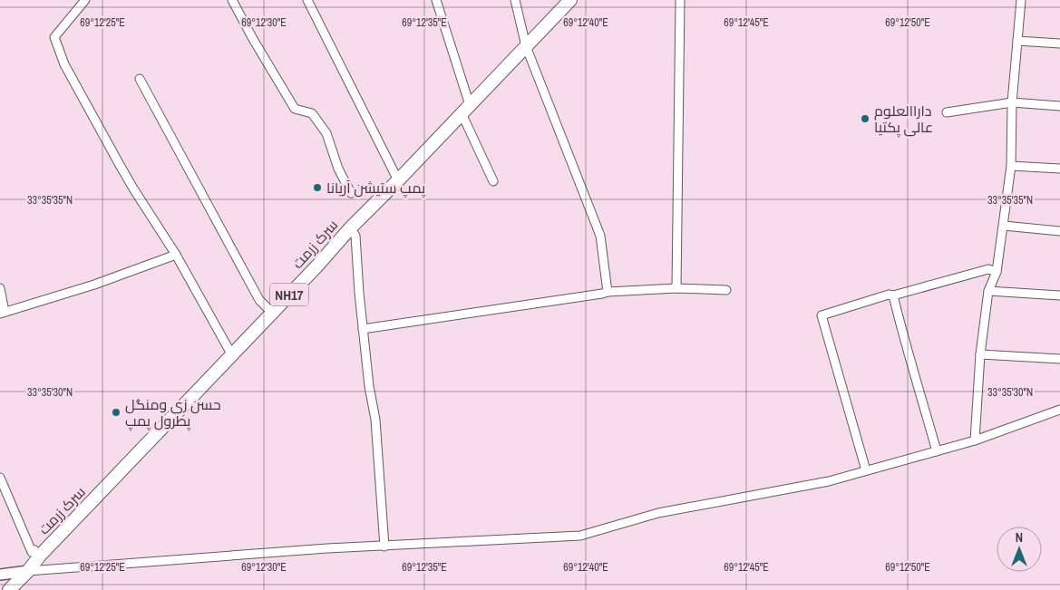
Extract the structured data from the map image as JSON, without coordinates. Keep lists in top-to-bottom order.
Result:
{
  "streets": {
    "highway": ["سرک زرمت", "NH17"]
  },
  "places": ["داراالعلوم عالی پکتیا", "پمپ ستیشن آریانا", "حسن زی ومنگل پطرول پمپ"],
  "north": "top",
  "coordinates": [
    "69°12'25\"E",
    "69°12'30\"E",
    "69°12'35\"E",
    "69°12'40\"E",
    "69°12'45\"E",
    "69°12'50\"E",
    "33°35'35\"N",
    "33°35'30\"N"
  ]
}
